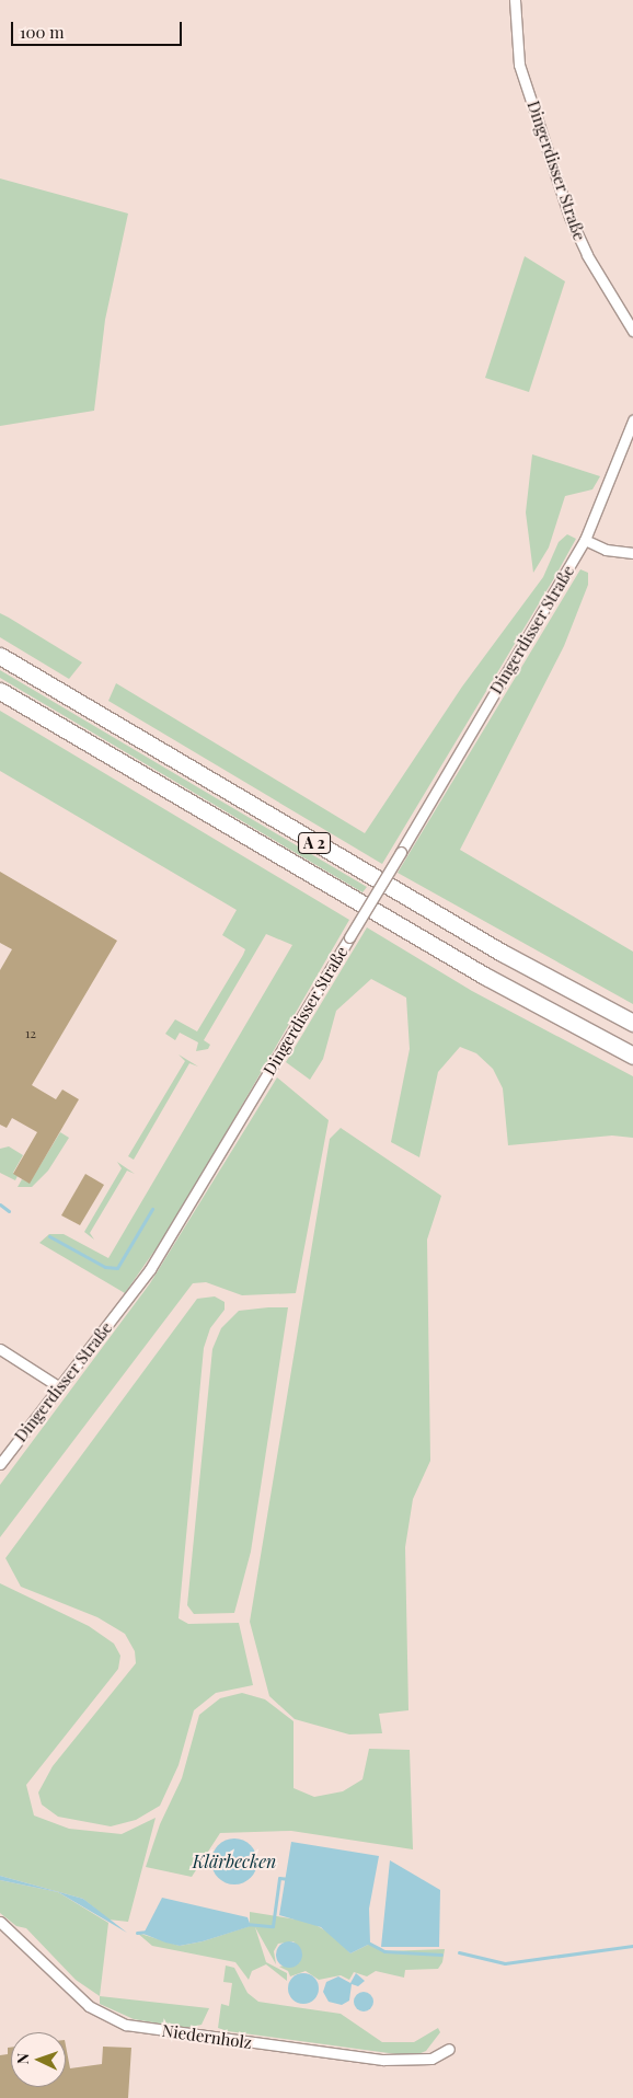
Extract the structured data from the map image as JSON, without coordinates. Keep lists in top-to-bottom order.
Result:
{
  "streets": {
    "highway": ["A 2"],
    "street": ["Dingerdisser Straße", "Niedernholz"]
  },
  "water": ["Klärbecken"],
  "house_numbers": ["12"],
  "scale_bar": "100 m",
  "north": "left"
}
